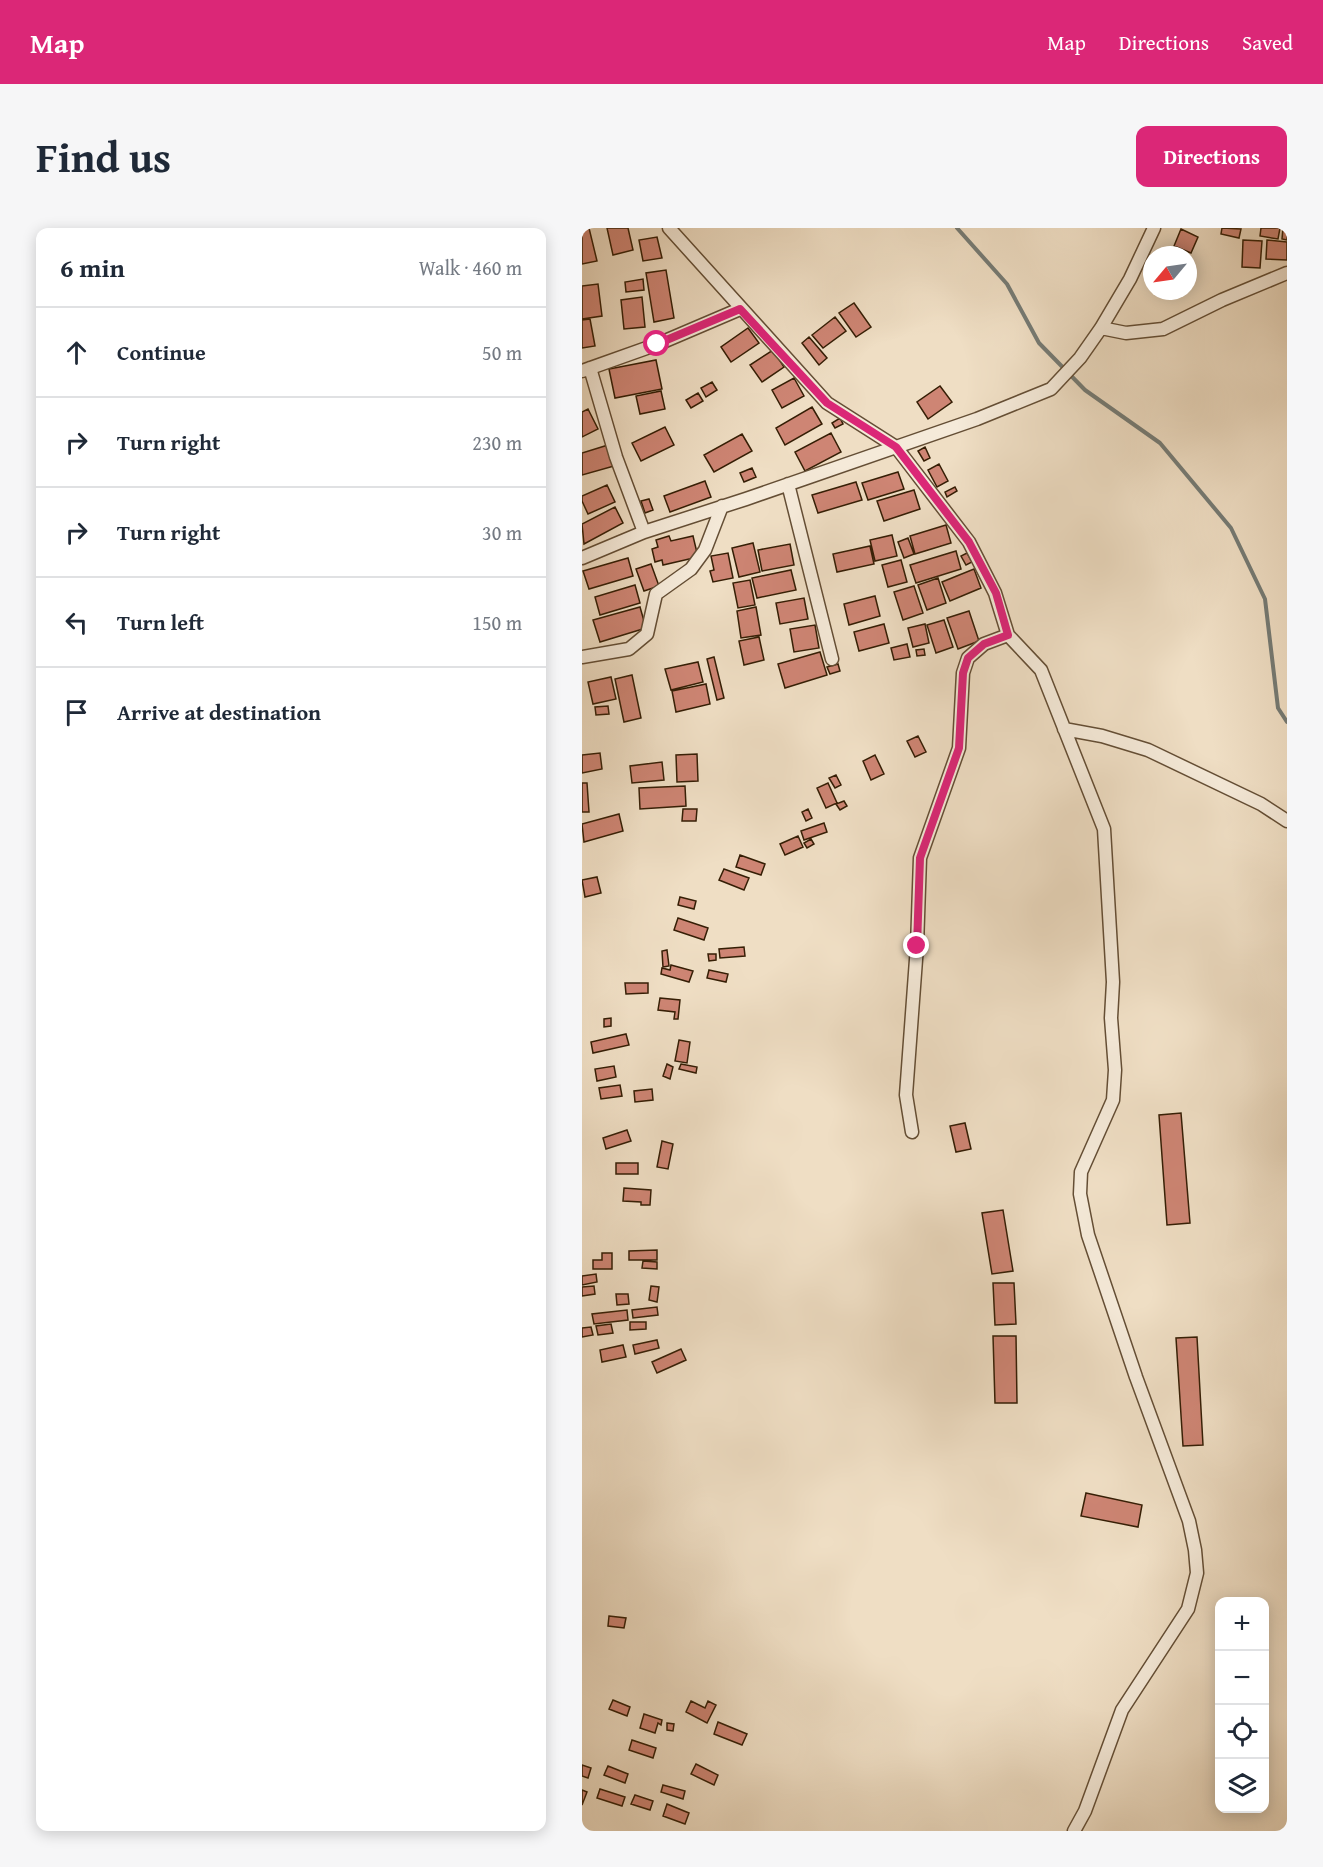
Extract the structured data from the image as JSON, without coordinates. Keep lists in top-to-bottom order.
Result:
{
  "north": "bottom left",
  "page": {
    "header": "Map",
    "nav": ["Map", "Directions", "Saved"],
    "title": "Find us",
    "buttons": "Directions",
    "heading": ["6 min", "Walk · 460 m"],
    "list": [
      ["Continue", "50 m"],
      ["Turn right", "230 m"],
      ["Turn right", "30 m"],
      ["Turn left", "150 m"],
      "Arrive at destination"
    ],
    "map_buttons": ["+", "−"]
  }
}
